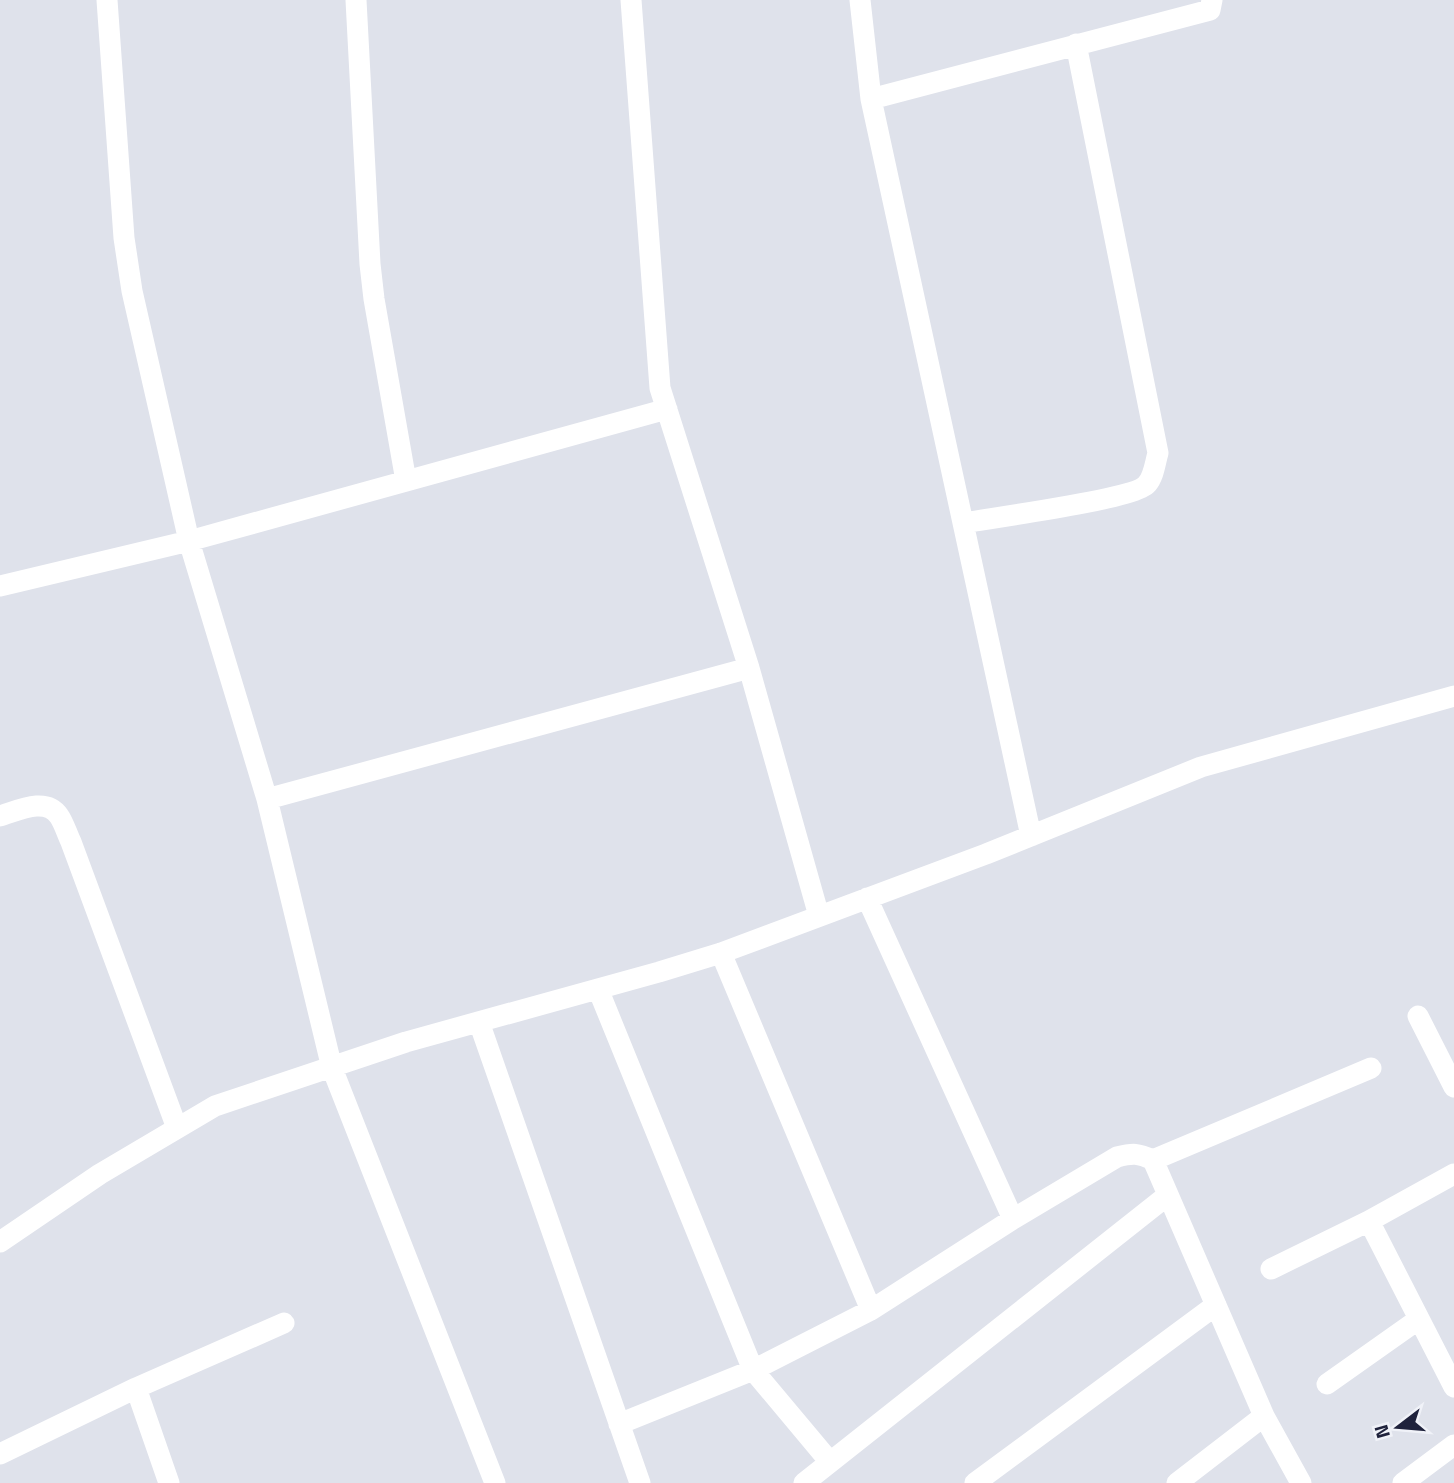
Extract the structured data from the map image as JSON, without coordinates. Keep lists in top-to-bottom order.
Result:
{
  "north": "left"
}
